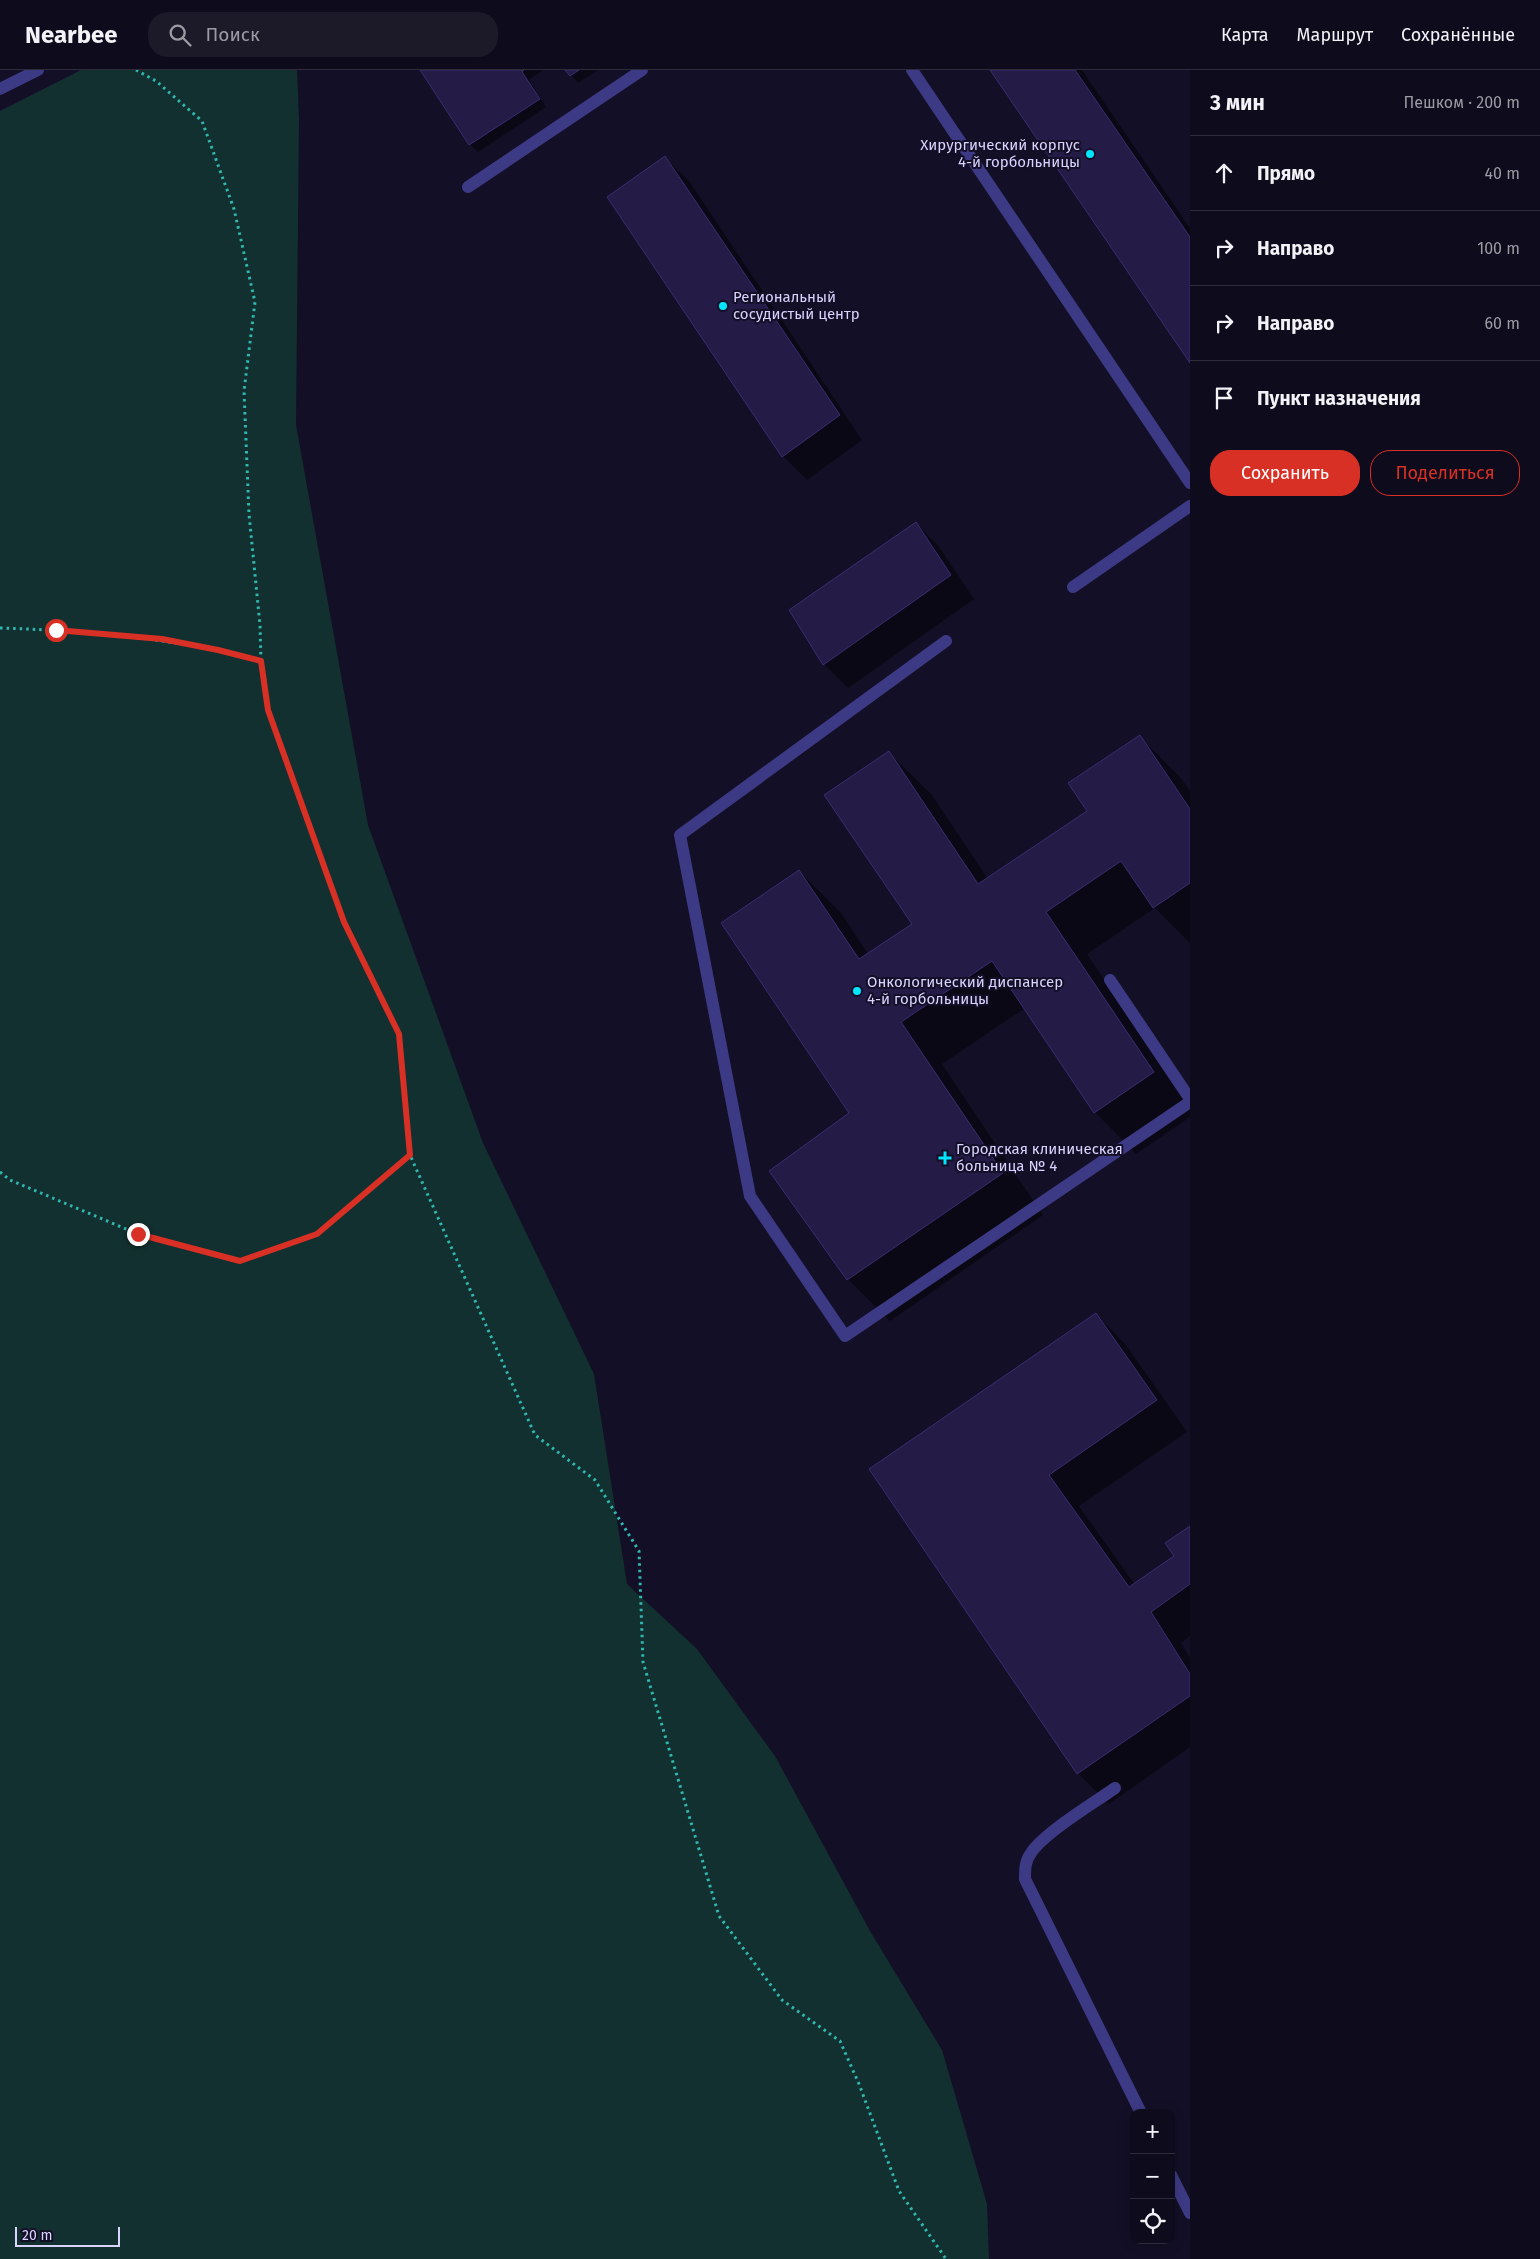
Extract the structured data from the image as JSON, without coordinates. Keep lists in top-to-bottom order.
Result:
{
  "places": {
    "other": ["Хирургический корпус 4-й горбольницы", "Региональный сосудистый центр", "Онкологический диспансер 4-й горбольницы"],
    "health": ["Городская клиническая больница № 4"]
  },
  "scale_bar": "20 m",
  "page": {
    "header": "Nearbee",
    "search": "Поиск",
    "nav": ["Карта", "Маршрут", "Сохранённые"],
    "heading": ["3 мин", "Пешком · 200 m"],
    "list": [
      ["Прямо", "40 m"],
      ["Направо", "100 m"],
      ["Направо", "60 m"],
      "Пункт назначения"
    ],
    "buttons": ["Сохранить", "Поделиться"],
    "map_buttons": ["+", "−"],
    "scale": "20 m"
  }
}
